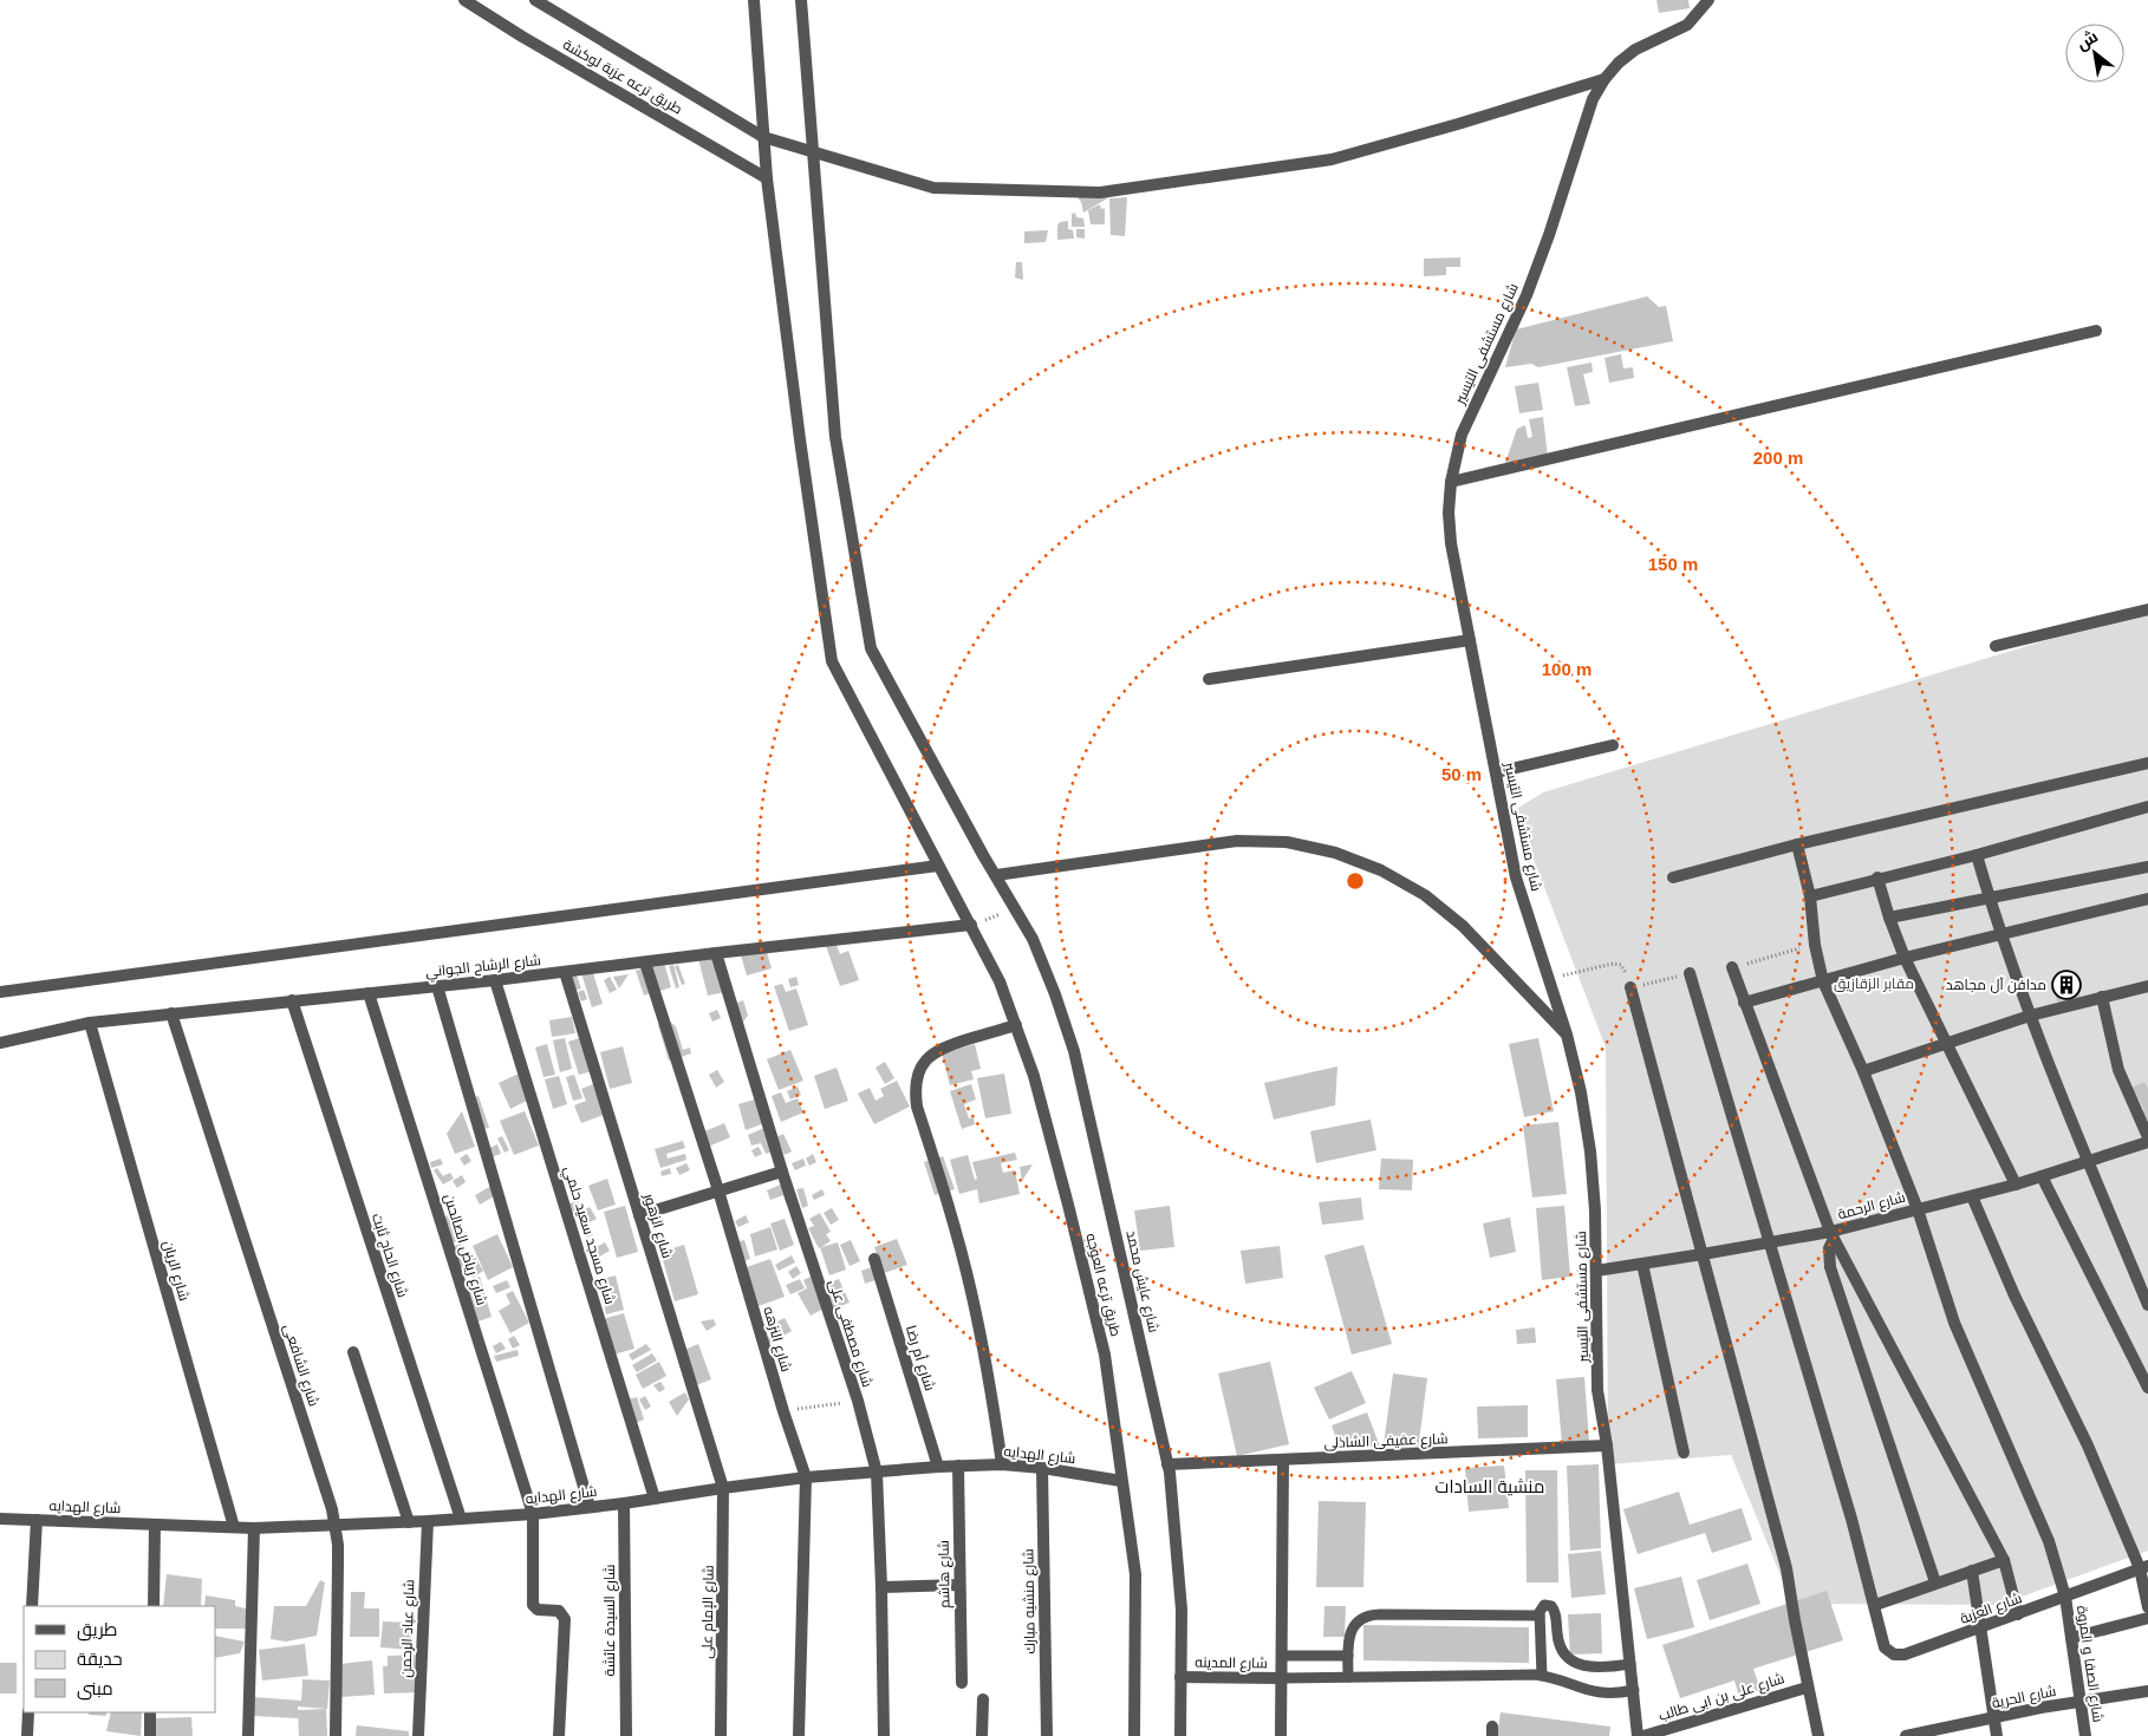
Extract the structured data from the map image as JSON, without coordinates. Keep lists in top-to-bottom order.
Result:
{
  "streets": {
    "street": [
      "طريق ترعه عزبة لوكشة",
      "شارع مستشفى التيسير",
      "شارع الرشاح الجواني",
      "شارع الرحمة",
      "شارع الزهور",
      "شارع مسجد سعيد حلمي",
      "شارع رياض الصالحىن",
      "شارع الحاج ثابت",
      "شارع الريان",
      "شارع عايش محمد",
      "طريق ترعه العوجه",
      "شارع مصطفى على",
      "شارع النزهه",
      "شارع أم رضا",
      "شارع الشافعى",
      "شارع عفيفى الشاذلى",
      "شارع الهدايه",
      "شارع هاشم",
      "شارع منشيه مبارك",
      "شارع العزبة",
      "شارع الإمام على",
      "شارع السيدة عائشة",
      "شارع عباد الرحمن",
      "شارع المدينه",
      "شارع الصفا و المروة",
      "شارع على بن ابى طالب",
      "شارع الحرية"
    ]
  },
  "crossings": [
    ["طريق ترعه عزبة لوكشة", "شارع مستشفى التيسير"],
    ["طريق ترعه عزبة لوكشة", "شارع عايش محمد"],
    ["طريق ترعه عزبة لوكشة", "طريق ترعه العوجه"],
    ["شارع مستشفى التيسير", "شارع الرحمة"],
    ["شارع مستشفى التيسير", "شارع عفيفى الشاذلى"],
    ["شارع الرشاح الجواني", "شارع الزهور"],
    ["شارع الرشاح الجواني", "شارع مسجد سعيد حلمي"],
    ["شارع الرشاح الجواني", "شارع رياض الصالحىن"],
    ["شارع الرشاح الجواني", "شارع الحاج ثابت"],
    ["شارع الرشاح الجواني", "شارع الريان"],
    ["شارع الرشاح الجواني", "طريق ترعه العوجه"],
    ["شارع الرشاح الجواني", "شارع مصطفى على"],
    ["شارع الرشاح الجواني", "شارع النزهه"],
    ["شارع الرشاح الجواني", "شارع الشافعى"],
    ["شارع الرحمة", "شارع الصفا و المروة"],
    ["شارع الزهور", "شارع الهدايه"],
    ["شارع الزهور", "شارع الإمام على"],
    ["شارع مسجد سعيد حلمي", "شارع الهدايه"],
    ["شارع رياض الصالحىن", "شارع الهدايه"],
    ["شارع الحاج ثابت", "شارع الهدايه"],
    ["شارع الريان", "شارع الهدايه"],
    ["شارع عايش محمد", "شارع عفيفى الشاذلى"],
    ["شارع عايش محمد", "شارع المدينه"],
    ["طريق ترعه العوجه", "شارع الهدايه"],
    ["شارع مصطفى على", "شارع الهدايه"],
    ["شارع النزهه", "شارع الهدايه"],
    ["شارع أم رضا", "شارع الهدايه"],
    ["شارع الشافعى", "شارع الهدايه"],
    ["شارع الهدايه", "شارع هاشم"],
    ["شارع الهدايه", "شارع منشيه مبارك"],
    ["شارع الهدايه", "شارع الإمام على"],
    ["شارع الهدايه", "شارع السيدة عائشة"],
    ["شارع الهدايه", "شارع عباد الرحمن"],
    ["شارع العزبة", "شارع الصفا و المروة"],
    ["شارع الصفا و المروة", "شارع الحرية"]
  ],
  "districts": ["منشية السادات"],
  "parks": ["مقابر الزقازيق"],
  "places": {
    "building": ["مدافن آل مجاهد"]
  },
  "legend": ["طريق", "حديقة", "مبنى"],
  "north": "top left",
  "rings": [
    "200 m",
    "150 m",
    "100 m",
    "50 m"
  ]
}
